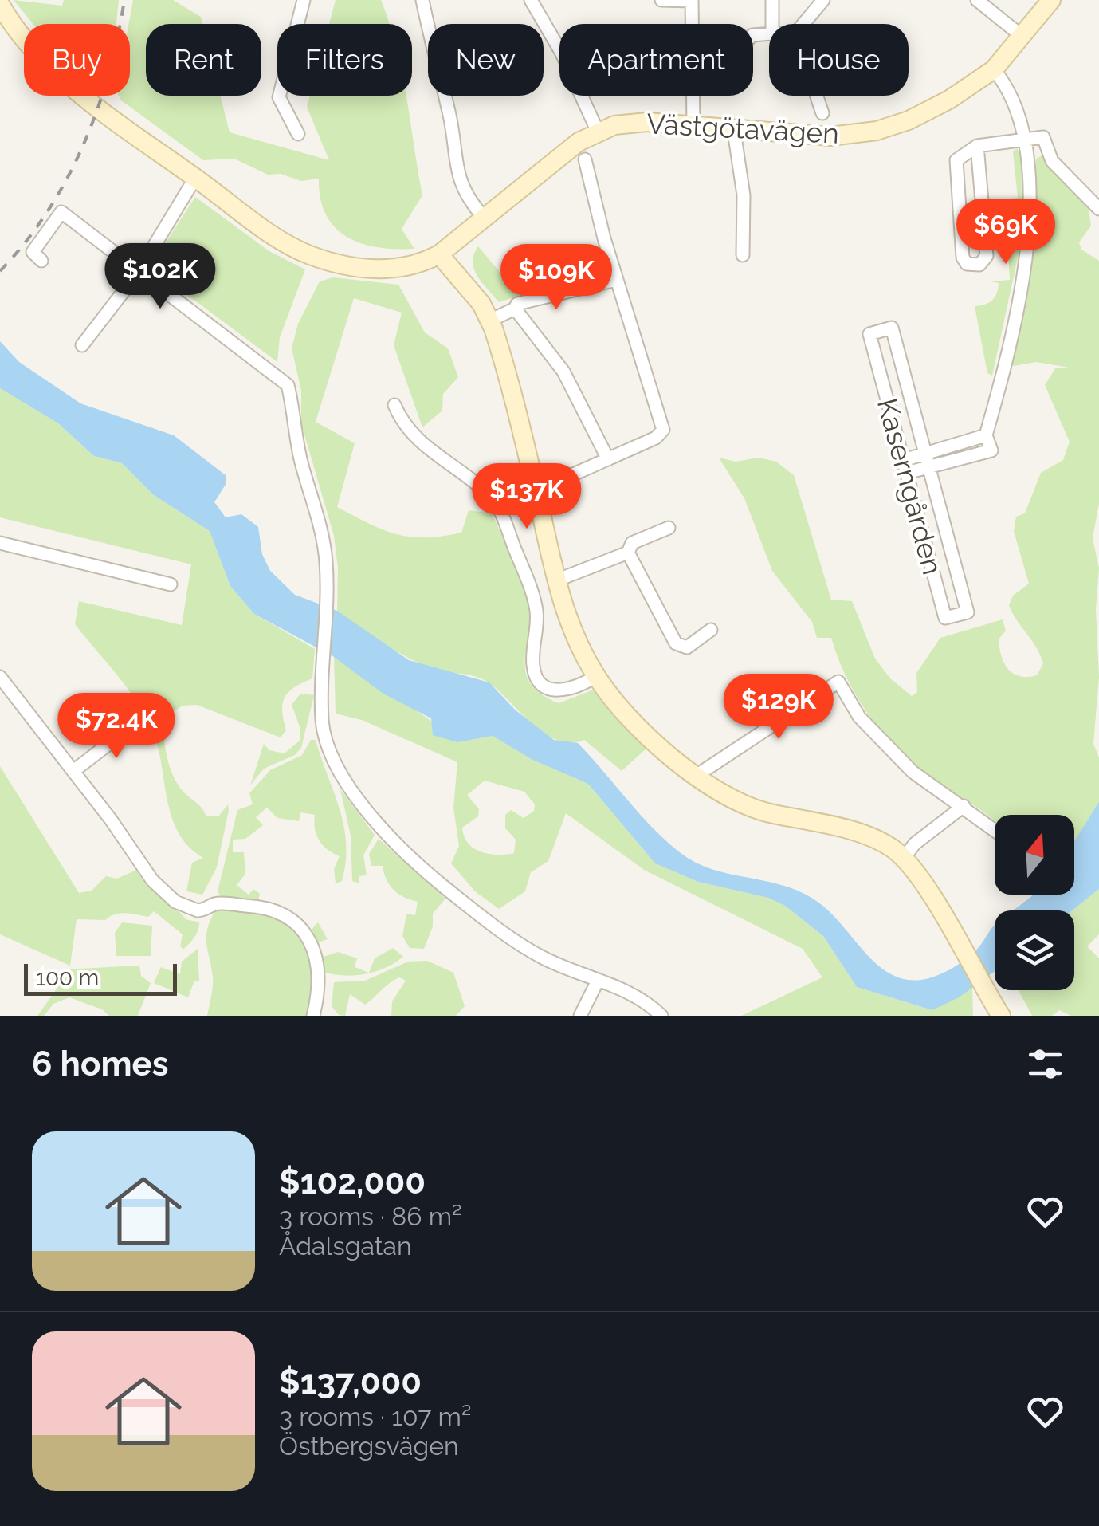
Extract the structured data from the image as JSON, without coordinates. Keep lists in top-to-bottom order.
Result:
{
  "streets": {
    "street": ["Västgötavägen", "Kaserngården"]
  },
  "scale_bar": "100 m",
  "north": "top",
  "page": {
    "chip": [
      "Buy",
      "Rent",
      "Filters",
      "New",
      "Apartment",
      "House"
    ],
    "price": [
      "$69K",
      "$102K",
      "$109K",
      "$137K",
      "$129K",
      "$72.4K"
    ],
    "scale": "100 m",
    "heading": "6 homes",
    "list": [
      {
        "name": "$102,000",
        "note": "3 rooms · 86 m² · Ådalsgatan"
      },
      {
        "name": "$137,000",
        "note": "3 rooms · 107 m² · Östbergsvägen"
      }
    ]
  }
}
